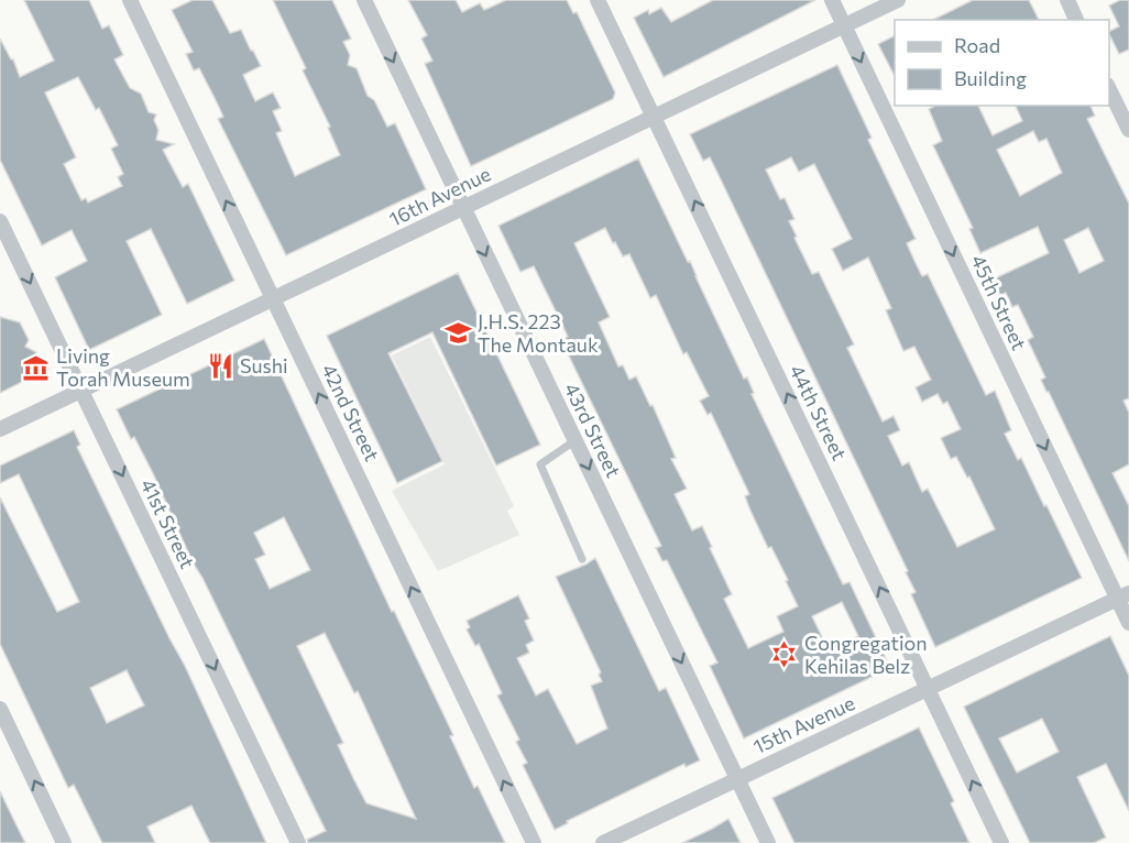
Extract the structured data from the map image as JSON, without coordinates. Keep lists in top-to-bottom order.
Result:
{
  "streets": {
    "street": [
      "16th Avenue",
      "45th Street",
      "42nd Street",
      "44th Street",
      "43rd Street",
      "41st Street",
      "15th Avenue"
    ]
  },
  "crossings": [
    ["16th Avenue", "45th Street"],
    ["16th Avenue", "42nd Street"],
    ["16th Avenue", "44th Street"],
    ["16th Avenue", "43rd Street"],
    ["16th Avenue", "41st Street"],
    ["45th Street", "15th Avenue"],
    ["44th Street", "15th Avenue"],
    ["43rd Street", "15th Avenue"]
  ],
  "one_way": [
    "45th Street",
    "42nd Street",
    "44th Street",
    "43rd Street",
    "41st Street"
  ],
  "places": {
    "school or university": ["J.H.S. 223 The Montauk"],
    "restaurant": ["Sushi"],
    "museum": ["Living Torah Museum"],
    "synagogue": ["Congregation Kehilas Belz"]
  },
  "legend": ["Road", "Building"]
}
